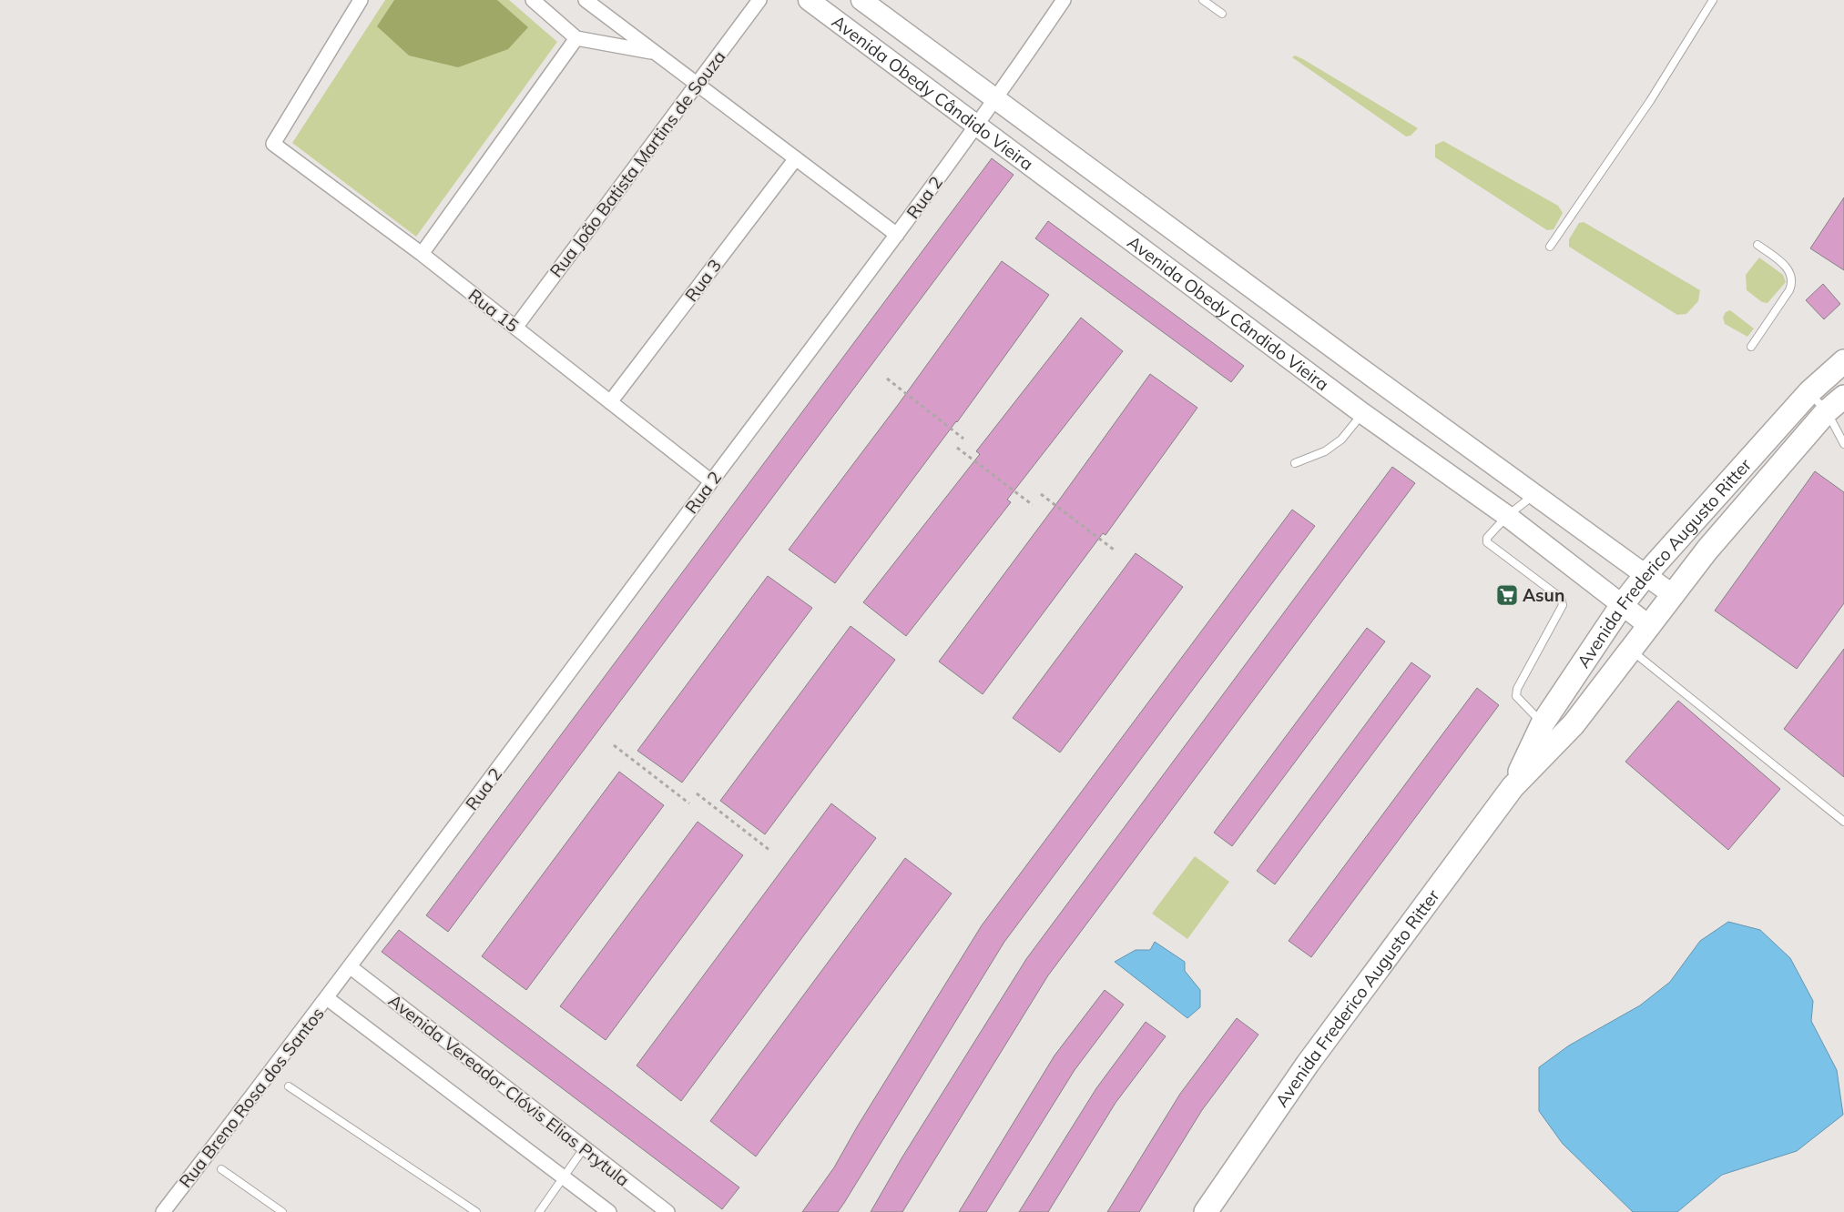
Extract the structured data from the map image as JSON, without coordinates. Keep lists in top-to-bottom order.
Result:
{
  "streets": {
    "main road": ["Avenida Obedy Cândido Vieira", "Avenida Frederico Augusto Ritter"],
    "street": [
      "Rua João Batista Martins de Souza",
      "Rua 2",
      "Rua 3",
      "Rua 15",
      "Avenida Vereador Clóvis Elias Prytula",
      "Rua Breno Rosa dos Santos"
    ]
  },
  "crossings": [
    ["Avenida Obedy Cândido Vieira", "Rua 2"],
    ["Avenida Obedy Cândido Vieira", "Avenida Frederico Augusto Ritter"],
    ["Rua João Batista Martins de Souza", "Rua 15"],
    ["Rua 2", "Rua 15"],
    ["Rua 2", "Avenida Vereador Clóvis Elias Prytula"],
    ["Rua 2", "Rua Breno Rosa dos Santos"],
    ["Rua 3", "Rua 15"],
    ["Avenida Vereador Clóvis Elias Prytula", "Rua Breno Rosa dos Santos"]
  ],
  "places": {
    "supermarket": ["Asun"]
  }
}
